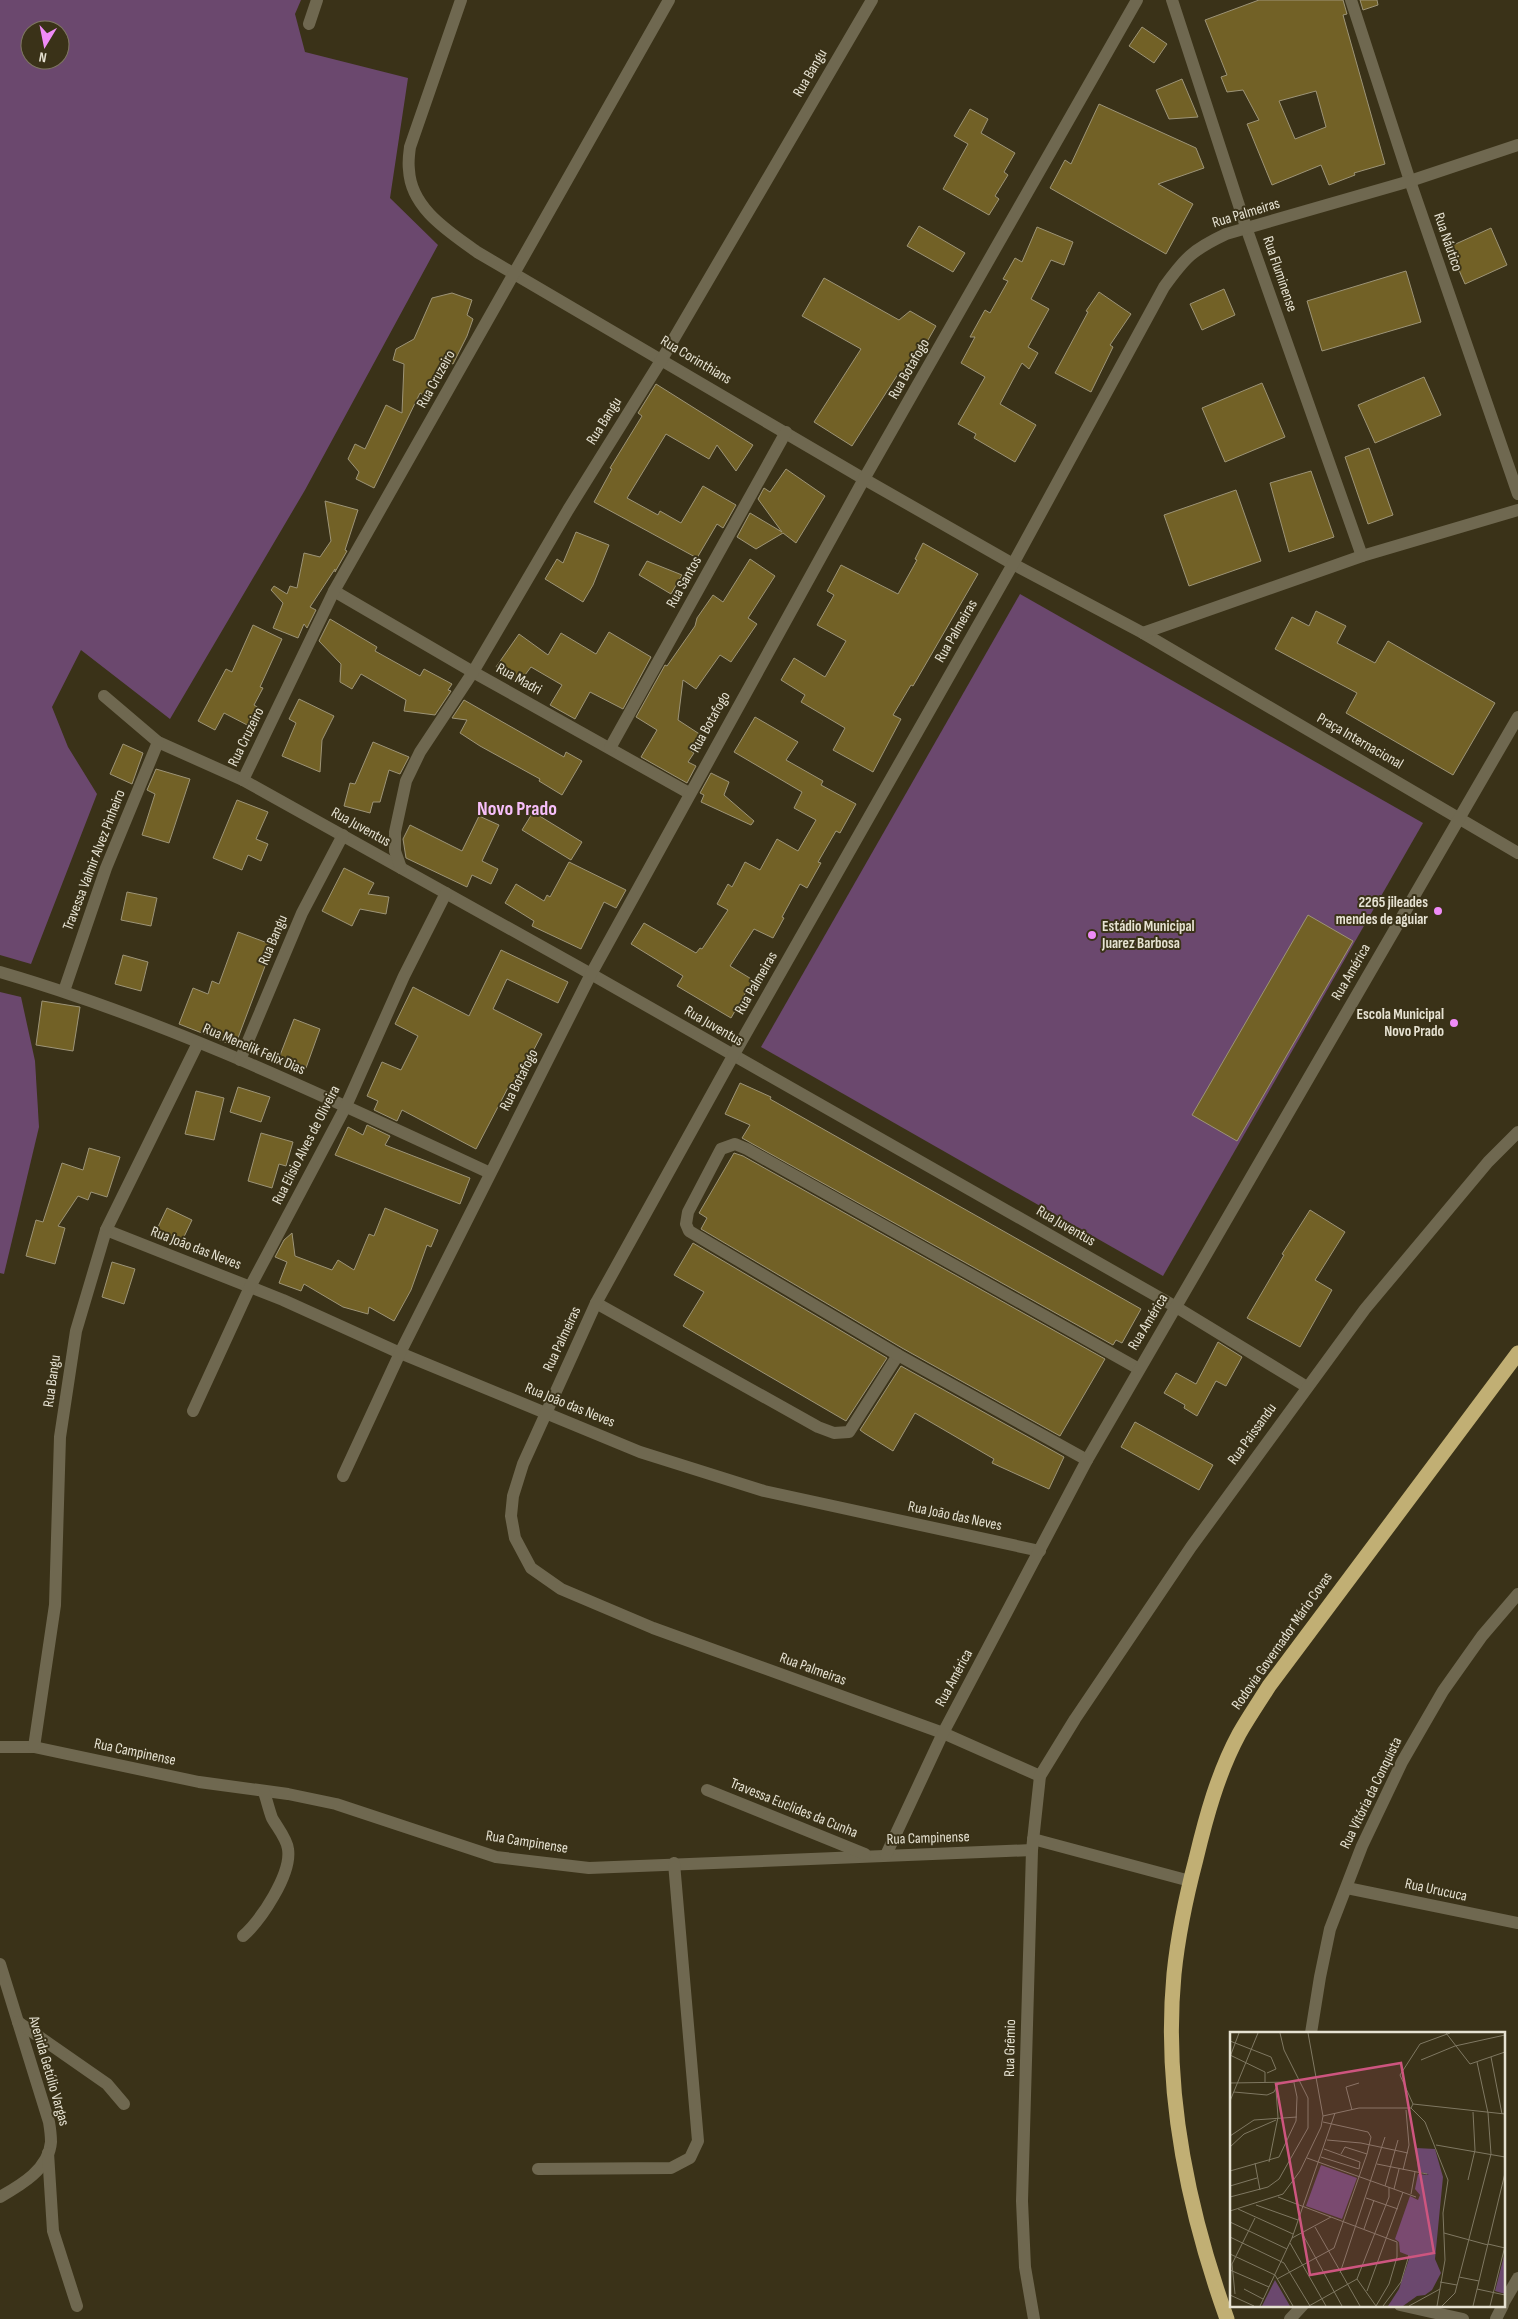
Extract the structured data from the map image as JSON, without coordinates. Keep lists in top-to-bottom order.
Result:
{
  "streets": {
    "highway": ["Rodovia Governador Mário Covas"],
    "street": [
      "Rua Bangu",
      "Rua Palmeiras",
      "Rua Náutico",
      "Rua Fluminense",
      "Rua Corinthians",
      "Rua Botafogo",
      "Rua Cruzeiro",
      "Rua Santos",
      "Rua Madri",
      "Praça Internacional",
      "Rua Juventus",
      "Travessa Valmir Alvez Pinheiro",
      "Rua América",
      "Rua Menelik Felix Dias",
      "Rua Elisio Alves de Oliveira",
      "Rua João das Neves",
      "Rua Paissandu",
      "Rua Campinense",
      "Rua Vitória da Conquista",
      "Travessa Euclides da Cunha",
      "Rua Urucuca",
      "Rua Grêmio",
      "Avenida Getúlio Vargas"
    ]
  },
  "crossings": [
    ["Rua Bangu", "Rua Corinthians"],
    ["Rua Bangu", "Rua Madri"],
    ["Rua Bangu", "Rua Juventus"],
    ["Rua Bangu", "Rua Menelik Felix Dias"],
    ["Rua Bangu", "Rua João das Neves"],
    ["Rua Bangu", "Rua Campinense"],
    ["Rua Palmeiras", "Rua Náutico"],
    ["Rua Palmeiras", "Rua Fluminense"],
    ["Rua Palmeiras", "Rua Corinthians"],
    ["Rua Palmeiras", "Praça Internacional"],
    ["Rua Palmeiras", "Rua Juventus"],
    ["Rua Palmeiras", "Rua América"],
    ["Rua Palmeiras", "Rua João das Neves"],
    ["Rua Palmeiras", "Rua Paissandu"],
    ["Rua Palmeiras", "Rua Grêmio"],
    ["Rua Corinthians", "Rua Botafogo"],
    ["Rua Corinthians", "Rua Cruzeiro"],
    ["Rua Corinthians", "Rua Santos"],
    ["Rua Corinthians", "Praça Internacional"],
    ["Rua Botafogo", "Rua Madri"],
    ["Rua Botafogo", "Rua Juventus"],
    ["Rua Botafogo", "Rua Menelik Felix Dias"],
    ["Rua Botafogo", "Rua João das Neves"],
    ["Rua Cruzeiro", "Rua Madri"],
    ["Rua Cruzeiro", "Rua Juventus"],
    ["Rua Santos", "Rua Madri"],
    ["Praça Internacional", "Rua América"],
    ["Rua Juventus", "Travessa Valmir Alvez Pinheiro"],
    ["Rua Juventus", "Rua América"],
    ["Rua Juventus", "Rua Elisio Alves de Oliveira"],
    ["Rua Juventus", "Rua Paissandu"],
    ["Travessa Valmir Alvez Pinheiro", "Rua Menelik Felix Dias"],
    ["Rua América", "Rua João das Neves"],
    ["Rua América", "Rua Campinense"],
    ["Rua Menelik Felix Dias", "Rua Elisio Alves de Oliveira"],
    ["Rua Elisio Alves de Oliveira", "Rua João das Neves"],
    ["Rua Paissandu", "Rua Grêmio"],
    ["Rodovia Governador Mário Covas", "Rua Campinense"],
    ["Rua Campinense", "Travessa Euclides da Cunha"],
    ["Rua Campinense", "Rua Grêmio"],
    ["Rua Vitória da Conquista", "Rua Urucuca"]
  ],
  "districts": ["Novo Prado"],
  "places": ["2265 jileades mendes de aguiar", "Estádio Municipal Juarez Barbosa", "Escola Municipal Novo Prado"],
  "north": "bottom"
}
